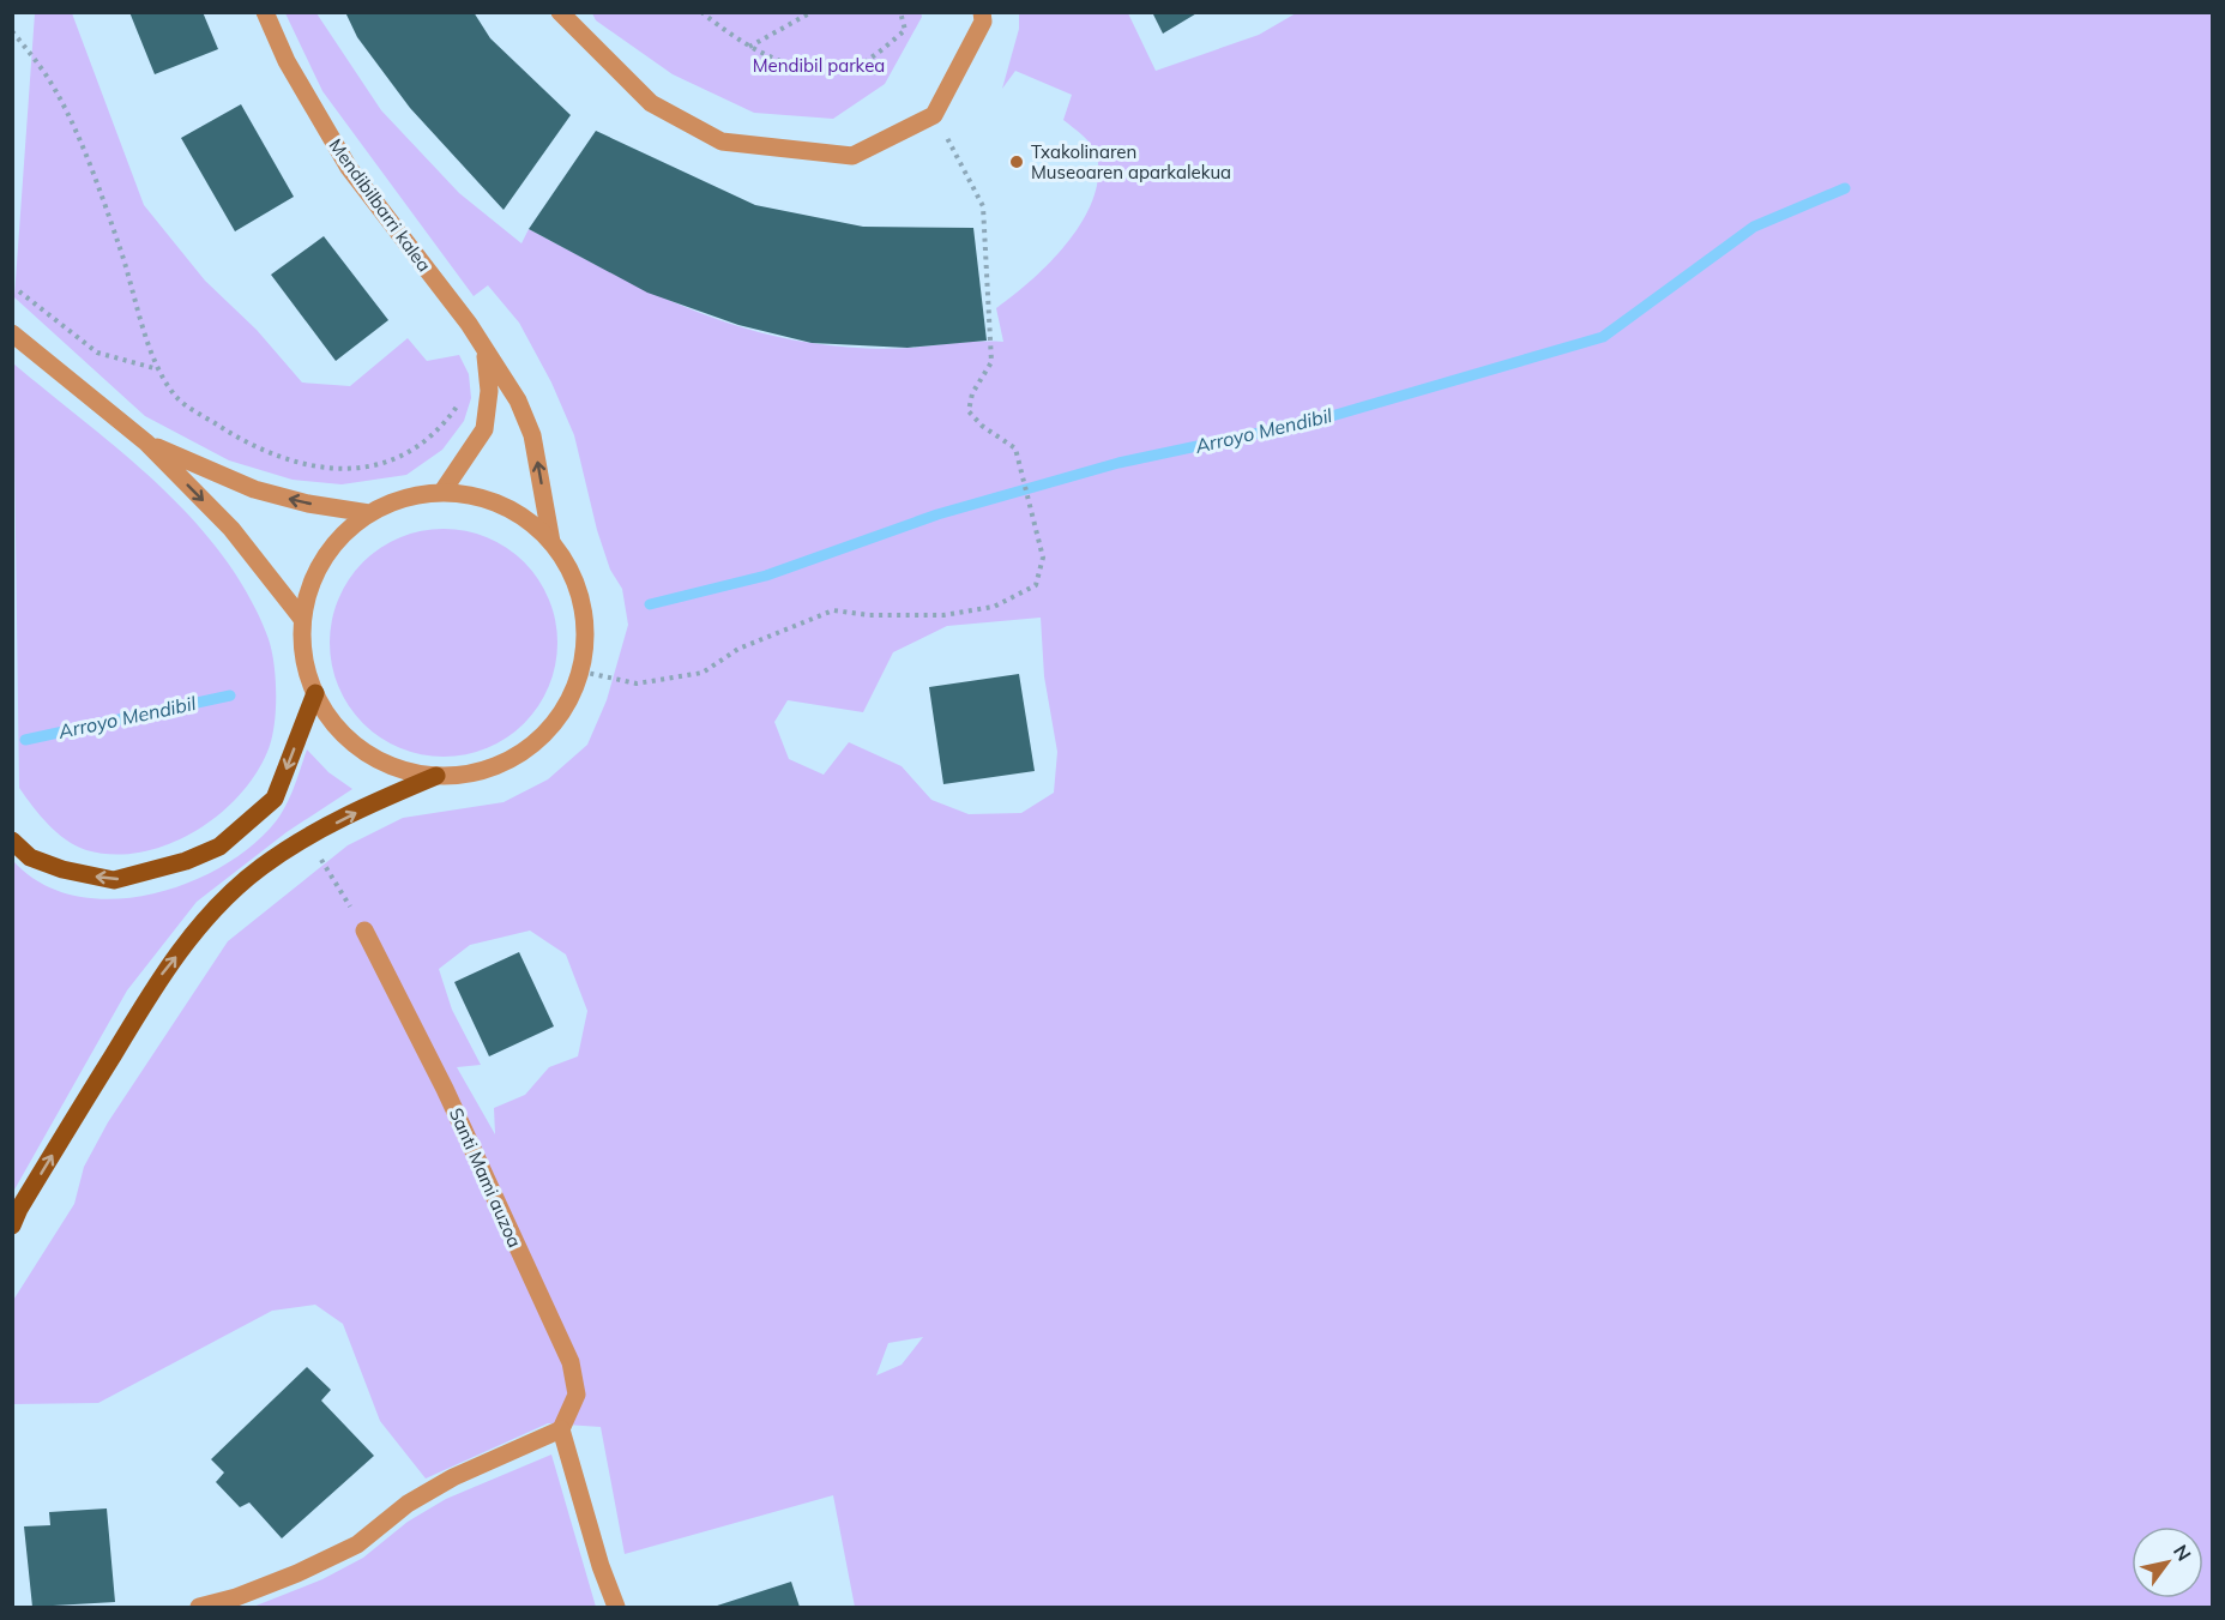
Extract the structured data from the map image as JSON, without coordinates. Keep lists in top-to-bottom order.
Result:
{
  "streets": {
    "street": ["Mendibilbarri kalea", "Santi Mami auzoa"]
  },
  "water": ["Arroyo Mendibil"],
  "parks": ["Mendibil parkea"],
  "places": ["Txakolinaren Museoaren aparkalekua"],
  "north": "top right"
}
